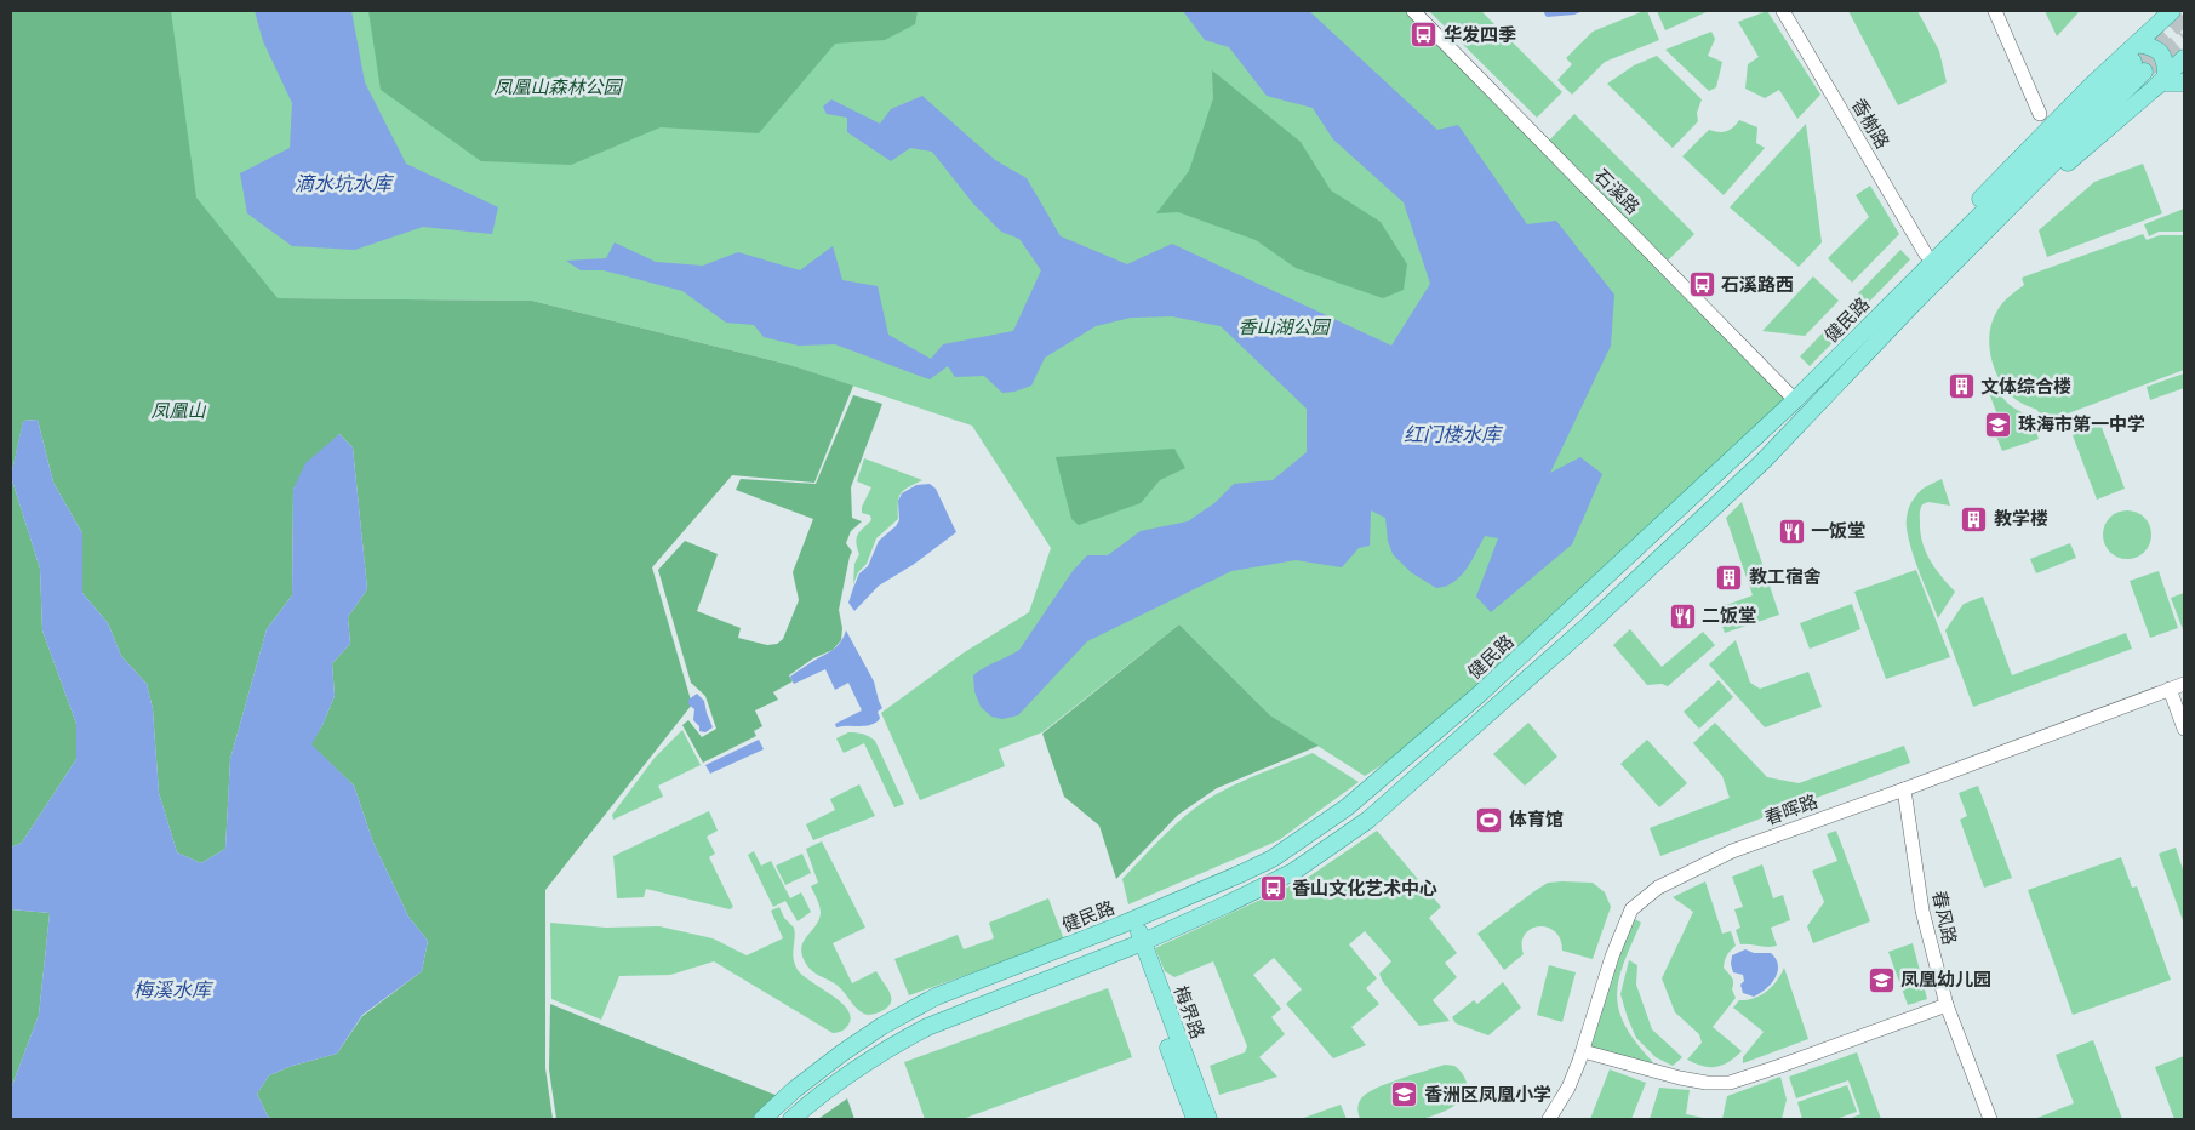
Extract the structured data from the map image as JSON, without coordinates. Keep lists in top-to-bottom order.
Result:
{
  "streets": {
    "main road": ["健民路", "梅界路"],
    "street": [
      "香榭路",
      "石溪路",
      "春晖路",
      "春风路"
    ]
  },
  "crossings": [
    ["石溪路", "健民路"],
    ["健民路", "梅界路"],
    ["春晖路", "春风路"]
  ],
  "water": ["滴水坑水库", "红门楼水库", "梅溪水库"],
  "parks": ["凤凰山森林公园", "香山湖公园", "凤凰山"],
  "places": {
    "bus stop": ["华发四季", "石溪路西", "香山文化艺术中心"],
    "building": ["文体综合楼", "教学楼", "教工宿舍"],
    "school or university": ["珠海市第一中学", "凤凰幼儿园", "香洲区凤凰小学"],
    "restaurant": ["一饭堂", "二饭堂"],
    "sports": ["体育馆"]
  }
}
